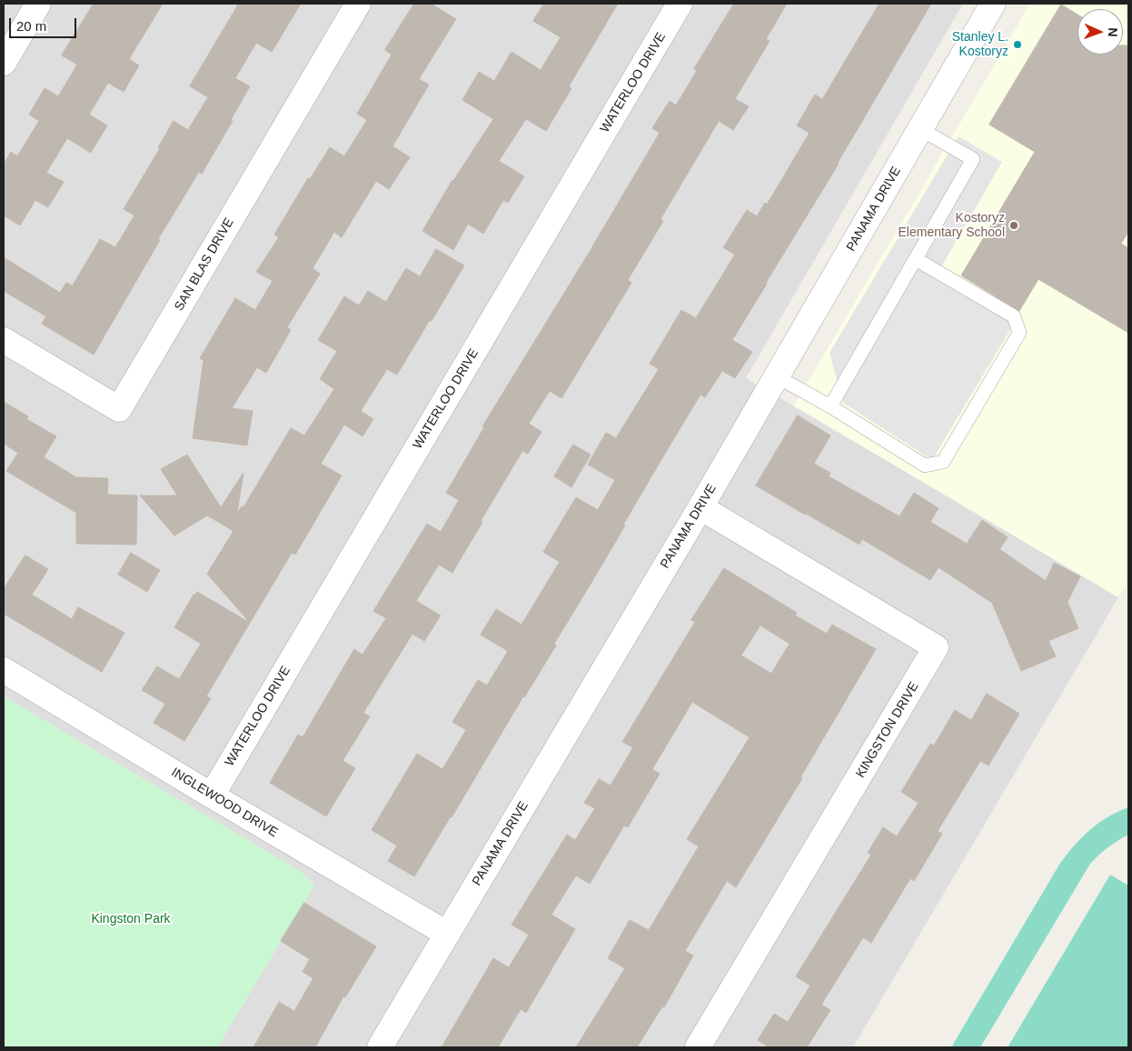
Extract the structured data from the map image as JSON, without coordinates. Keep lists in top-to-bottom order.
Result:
{
  "streets": {
    "street": [
      "WATERLOO DRIVE",
      "PANAMA DRIVE",
      "SAN BLAS DRIVE",
      "KINGSTON DRIVE",
      "INGLEWOOD DRIVE"
    ]
  },
  "crossings": [
    ["WATERLOO DRIVE", "INGLEWOOD DRIVE"],
    ["PANAMA DRIVE", "KINGSTON DRIVE"],
    ["PANAMA DRIVE", "INGLEWOOD DRIVE"]
  ],
  "parks": ["Kingston Park"],
  "places": ["Stanley L. Kostoryz", "Kostoryz Elementary School"],
  "scale_bar": "20 m",
  "north": "right"
}
